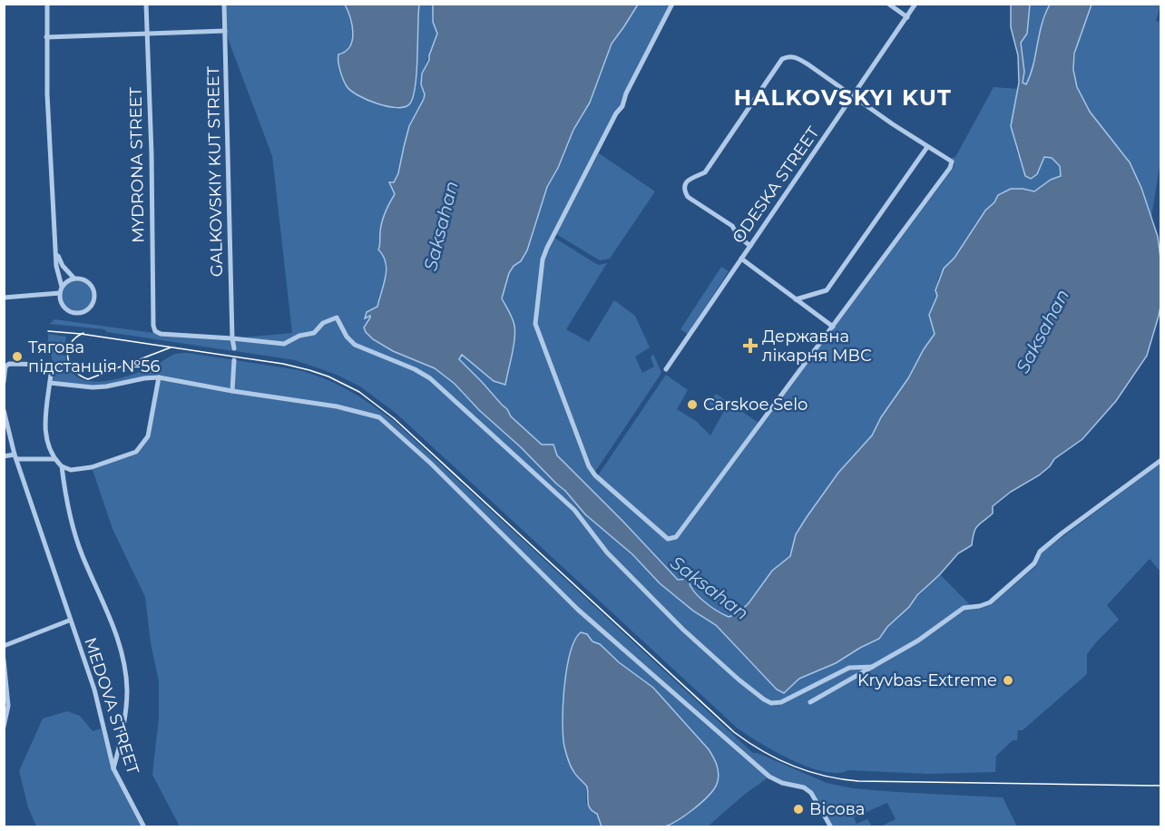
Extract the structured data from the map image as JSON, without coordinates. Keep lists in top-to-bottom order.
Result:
{
  "streets": {
    "street": [
      "MYDRONA STREET",
      "GALKOVSKIY KUT STREET",
      "ODESKA STREET",
      "MEDOVA STREET"
    ]
  },
  "crossings": [
    ["MYDRONA STREET", "GALKOVSKIY KUT STREET"]
  ],
  "districts": ["HALKOVSKYI KUT"],
  "water": ["Saksahan"],
  "places": {
    "health": ["Державна лікарня МВС"],
    "other": [
      "Тягова підстанція №56",
      "Carskое Selo",
      "Kryvbas-Extreme",
      "Вісова"
    ]
  }
}
